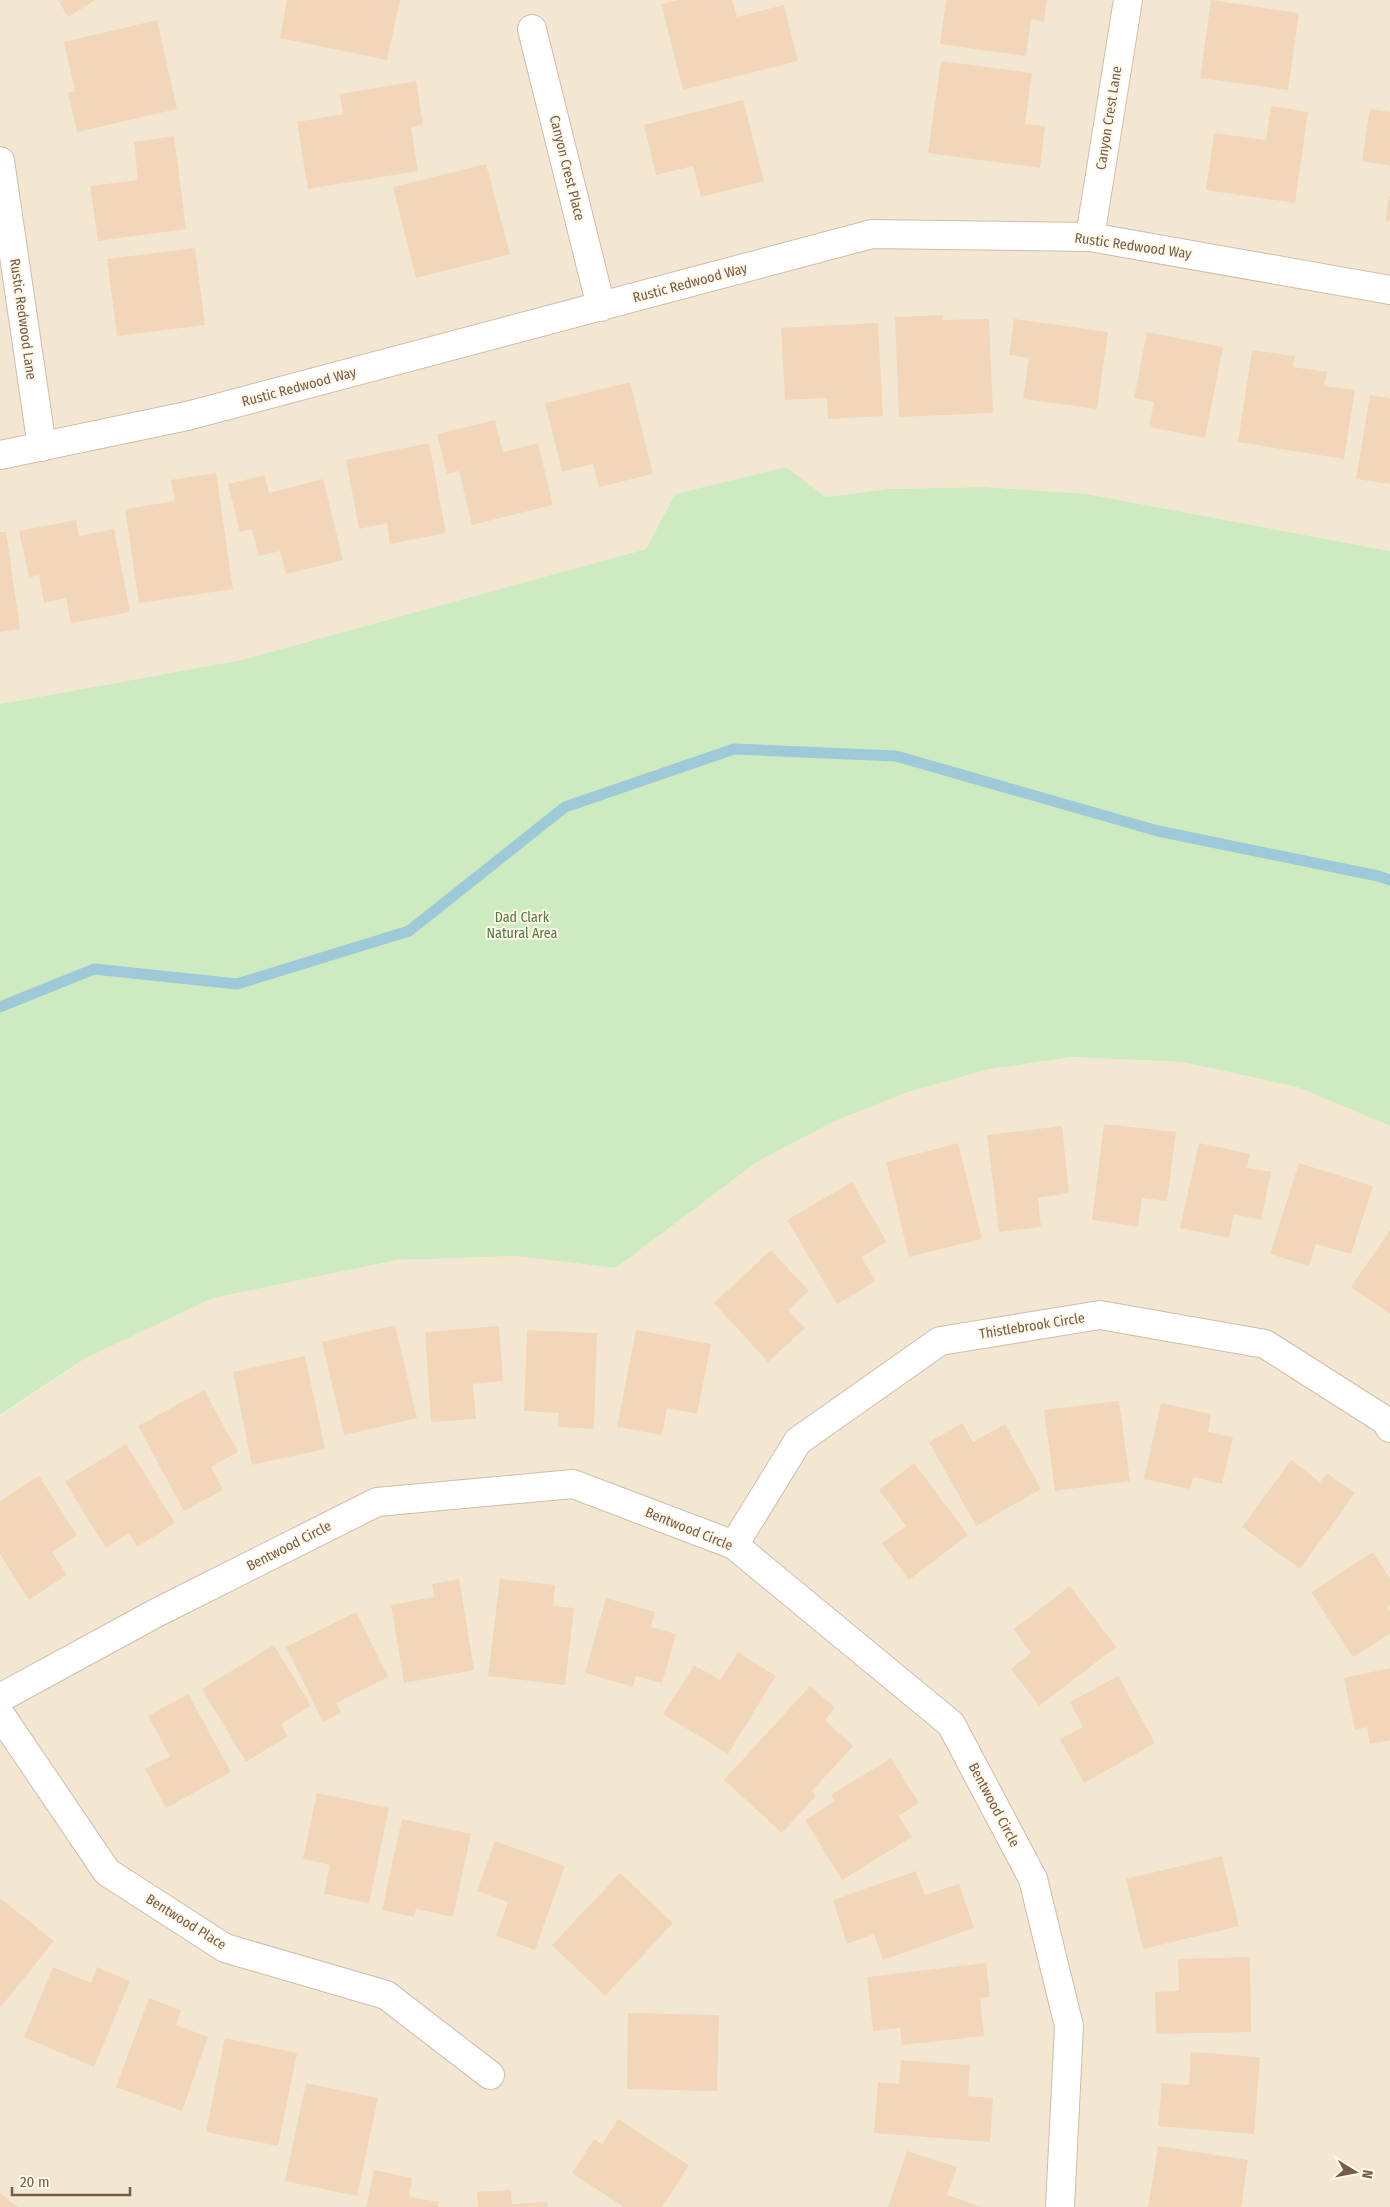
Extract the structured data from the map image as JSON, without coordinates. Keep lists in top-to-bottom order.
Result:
{
  "streets": {
    "street": [
      "Canyon Crest Lane",
      "Canyon Crest Place",
      "Rustic Redwood Way",
      "Rustic Redwood Lane",
      "Thistlebrook Circle",
      "Bentwood Circle",
      "Bentwood Place"
    ]
  },
  "crossings": [
    ["Canyon Crest Lane", "Rustic Redwood Way"],
    ["Canyon Crest Place", "Rustic Redwood Way"],
    ["Rustic Redwood Way", "Rustic Redwood Lane"],
    ["Thistlebrook Circle", "Bentwood Circle"]
  ],
  "parks": ["Dad Clark Natural Area"],
  "scale_bar": "20 m",
  "north": "right"
}
